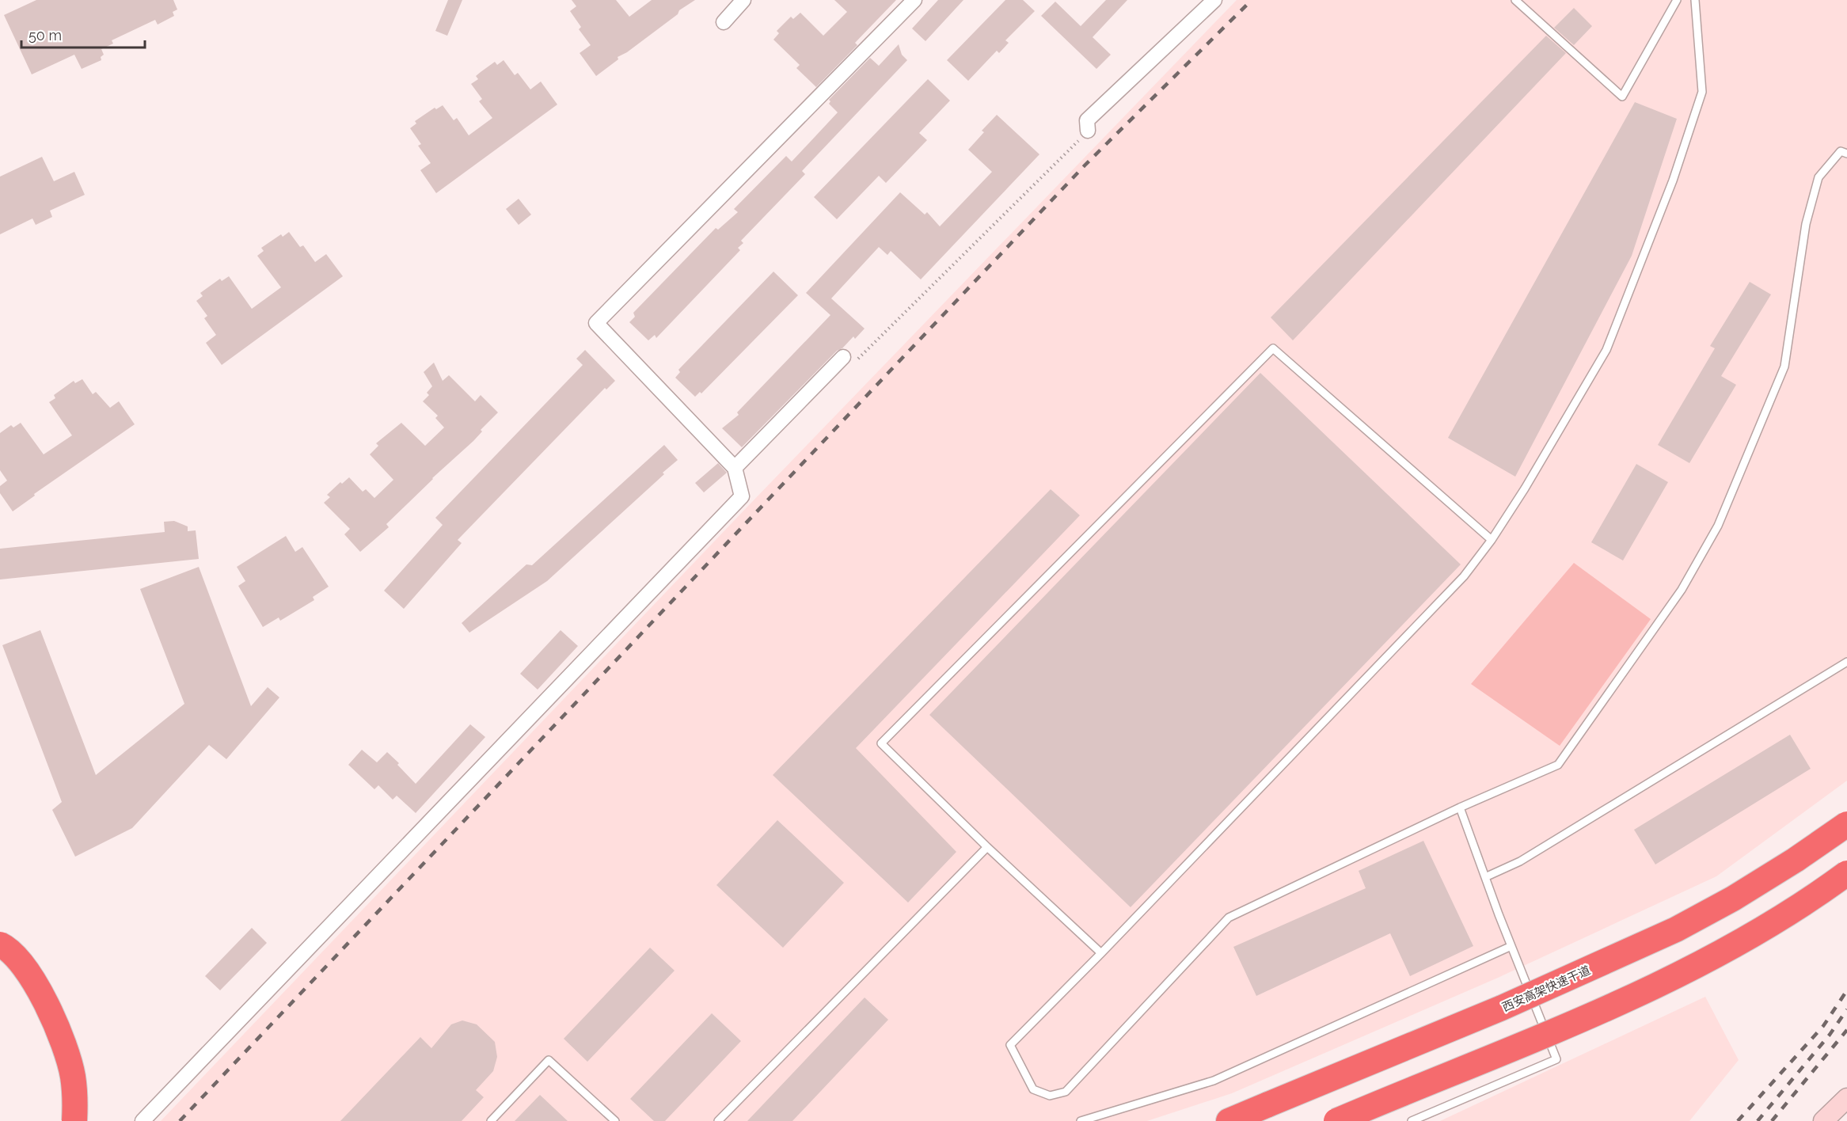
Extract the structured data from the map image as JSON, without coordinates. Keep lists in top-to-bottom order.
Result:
{
  "streets": {
    "highway": ["西安高架快速干道"]
  },
  "scale_bar": "50 m"
}
